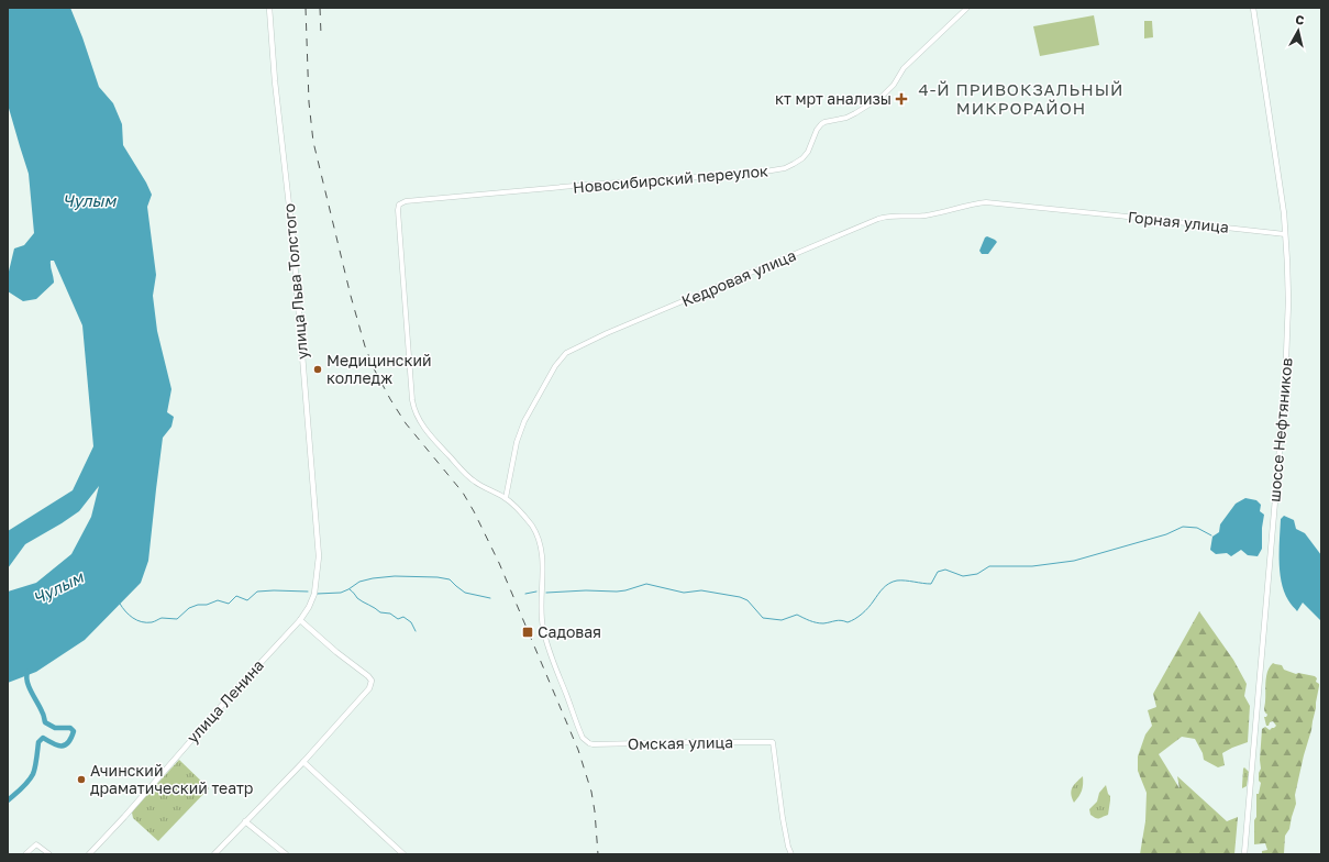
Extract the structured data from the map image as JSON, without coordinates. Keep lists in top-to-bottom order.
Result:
{
  "streets": {
    "main road": ["улица Льва Толстого", "шоссе Нефтяников", "улица Ленина"],
    "street": [
      "Новосибирский переулок",
      "Горная улица",
      "Кедровая улица",
      "Омская улица"
    ]
  },
  "crossings": [
    ["Новосибирский переулок", "Кедровая улица"],
    ["Новосибирский переулок", "Омская улица"],
    ["Горная улица", "Кедровая улица"],
    ["Горная улица", "шоссе Нефтяников"],
    ["Кедровая улица", "Омская улица"],
    ["улица Льва Толстого", "улица Ленина"]
  ],
  "districts": ["4-Й ПРИВОКЗАЛЬНЫЙ МИКРОРАЙОН"],
  "water": ["Чулым"],
  "places": {
    "health": ["кт мрт анализы"],
    "other": ["Медицинский колледж", "Ачинский драматический театр"],
    "transit": ["Садовая"]
  },
  "north": "top"
}
